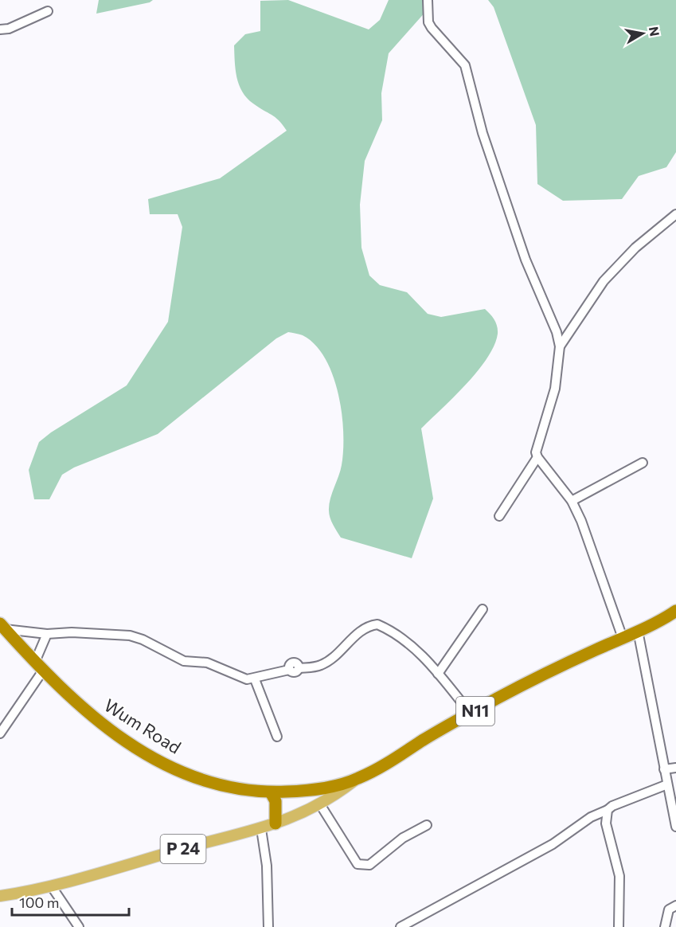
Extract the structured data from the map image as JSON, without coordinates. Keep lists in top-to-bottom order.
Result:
{
  "streets": {
    "highway": ["N11", "Wum Road"],
    "main road": ["P 24"]
  },
  "crossings": [
    ["N11", "Wum Road"],
    ["N11", "P 24"]
  ],
  "scale_bar": "100 m",
  "north": "right"
}
